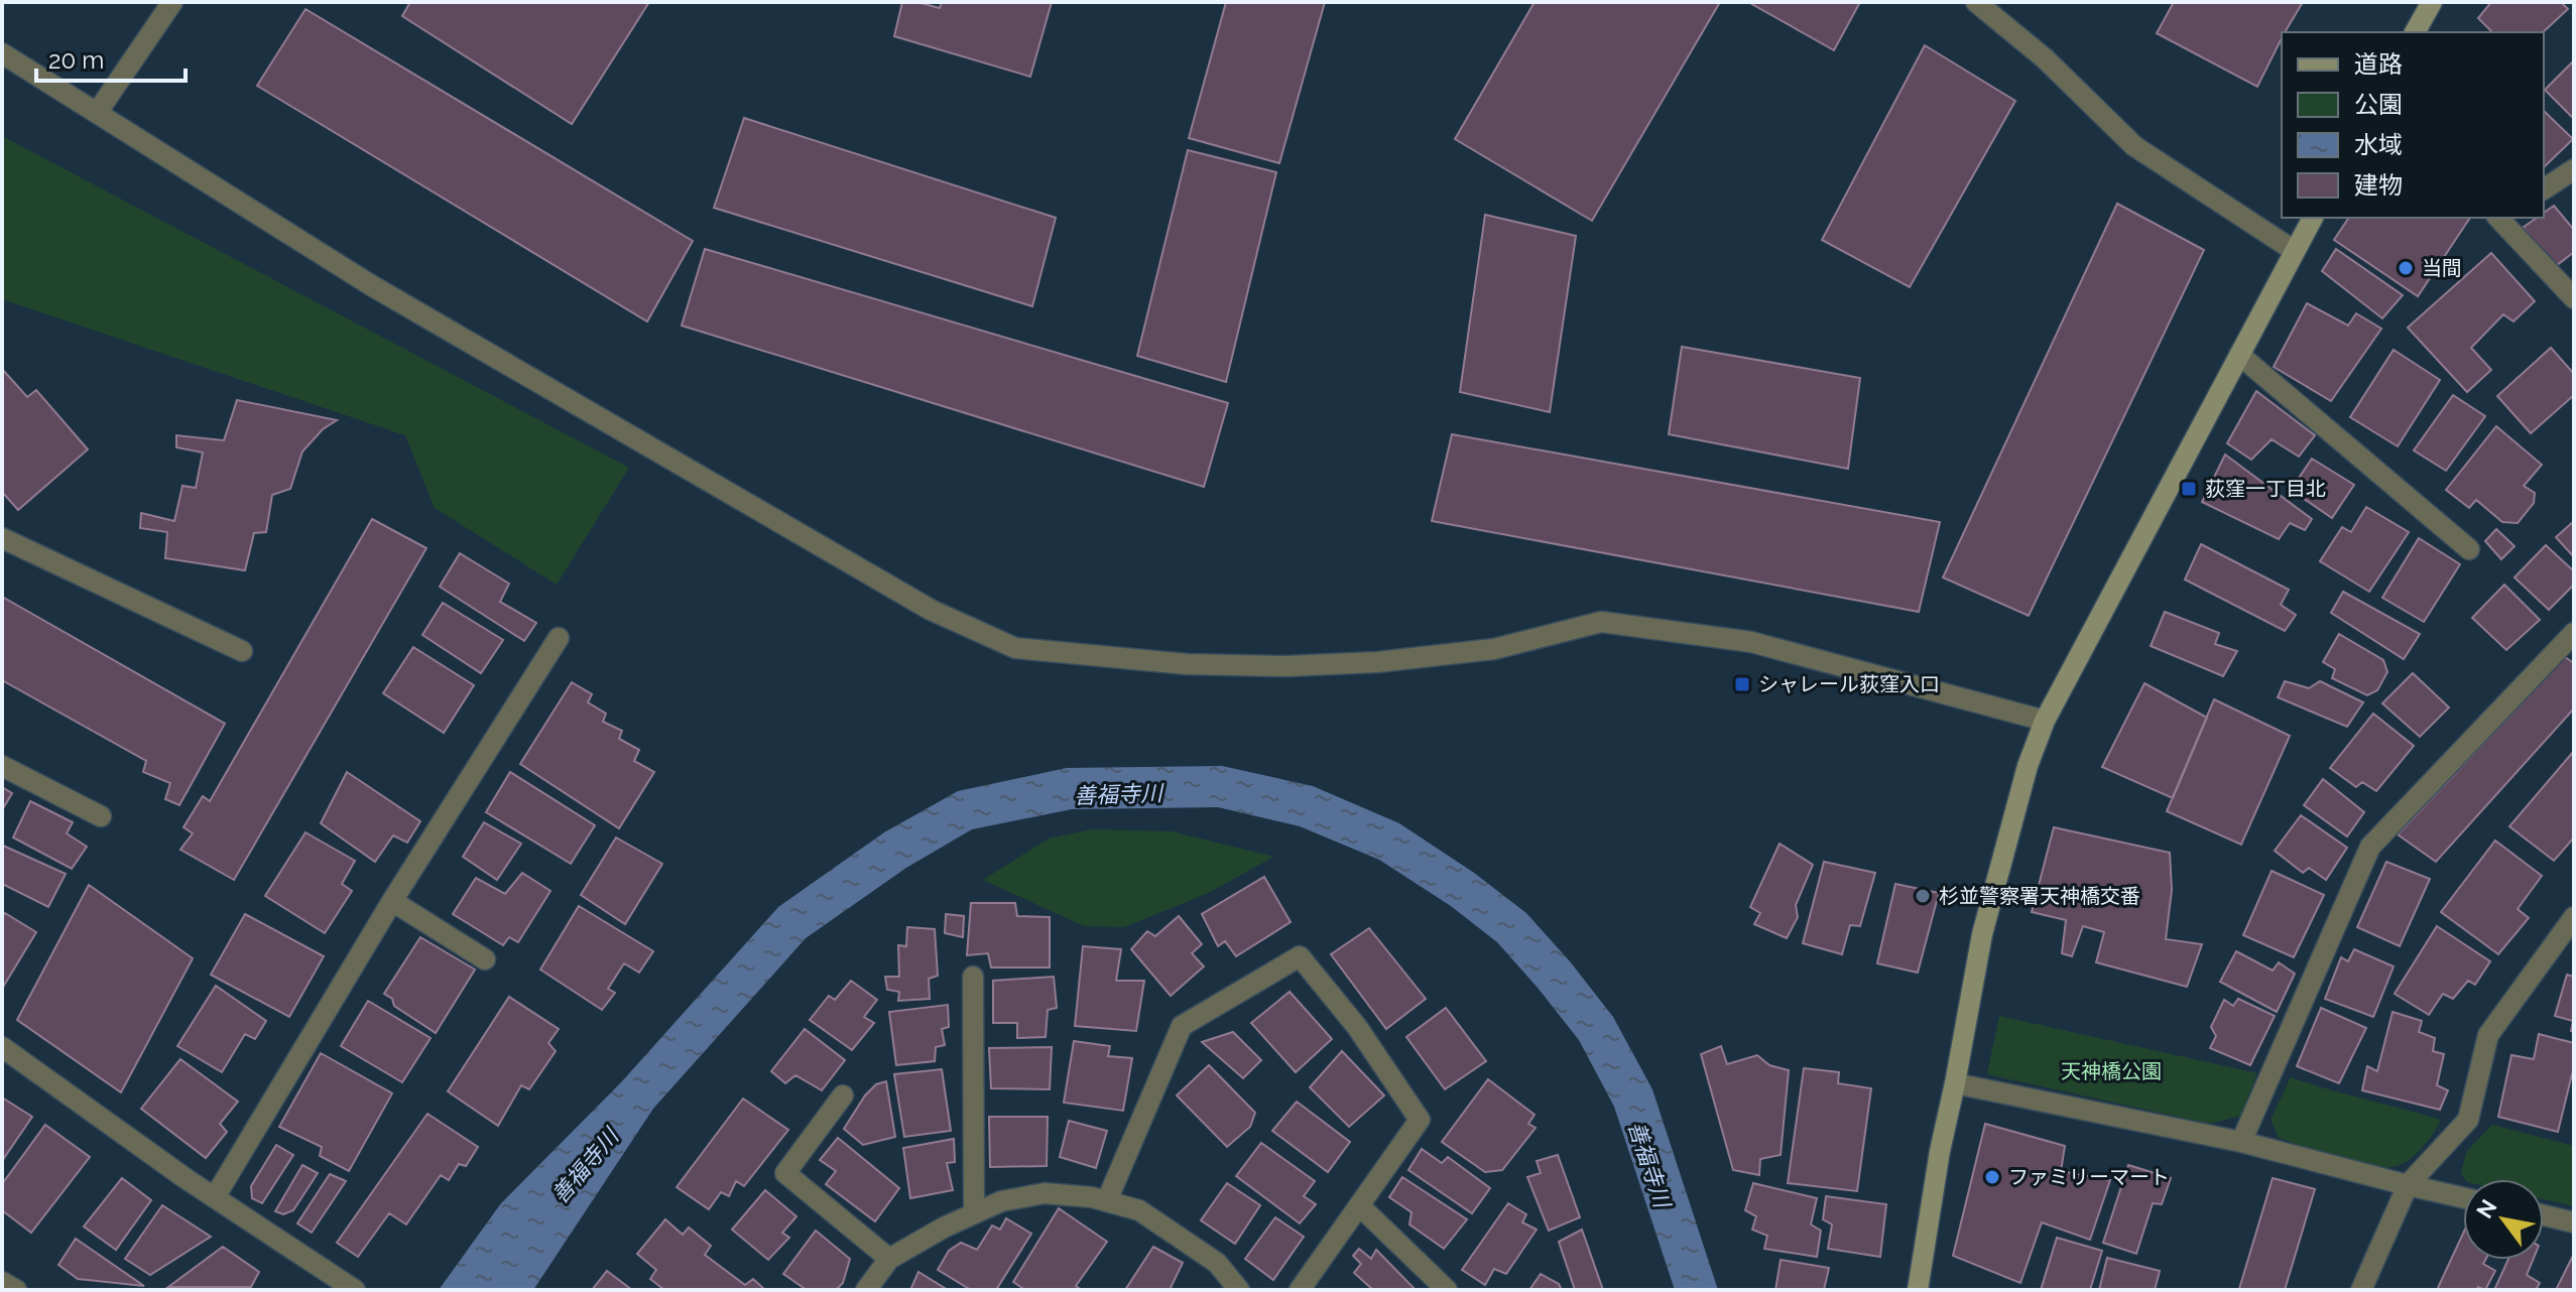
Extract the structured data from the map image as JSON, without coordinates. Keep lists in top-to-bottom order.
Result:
{
  "water": ["善福寺川"],
  "parks": ["天神橋公園"],
  "places": {
    "other": ["当間", "杉並警察署天神橋交番", "ファミリーマート"],
    "transit": ["荻窪一丁目北", "シャレール荻窪入口"]
  },
  "legend": [
    "道路",
    "公園",
    "水域",
    "建物"
  ],
  "scale_bar": "20 m",
  "north": "top left"
}
